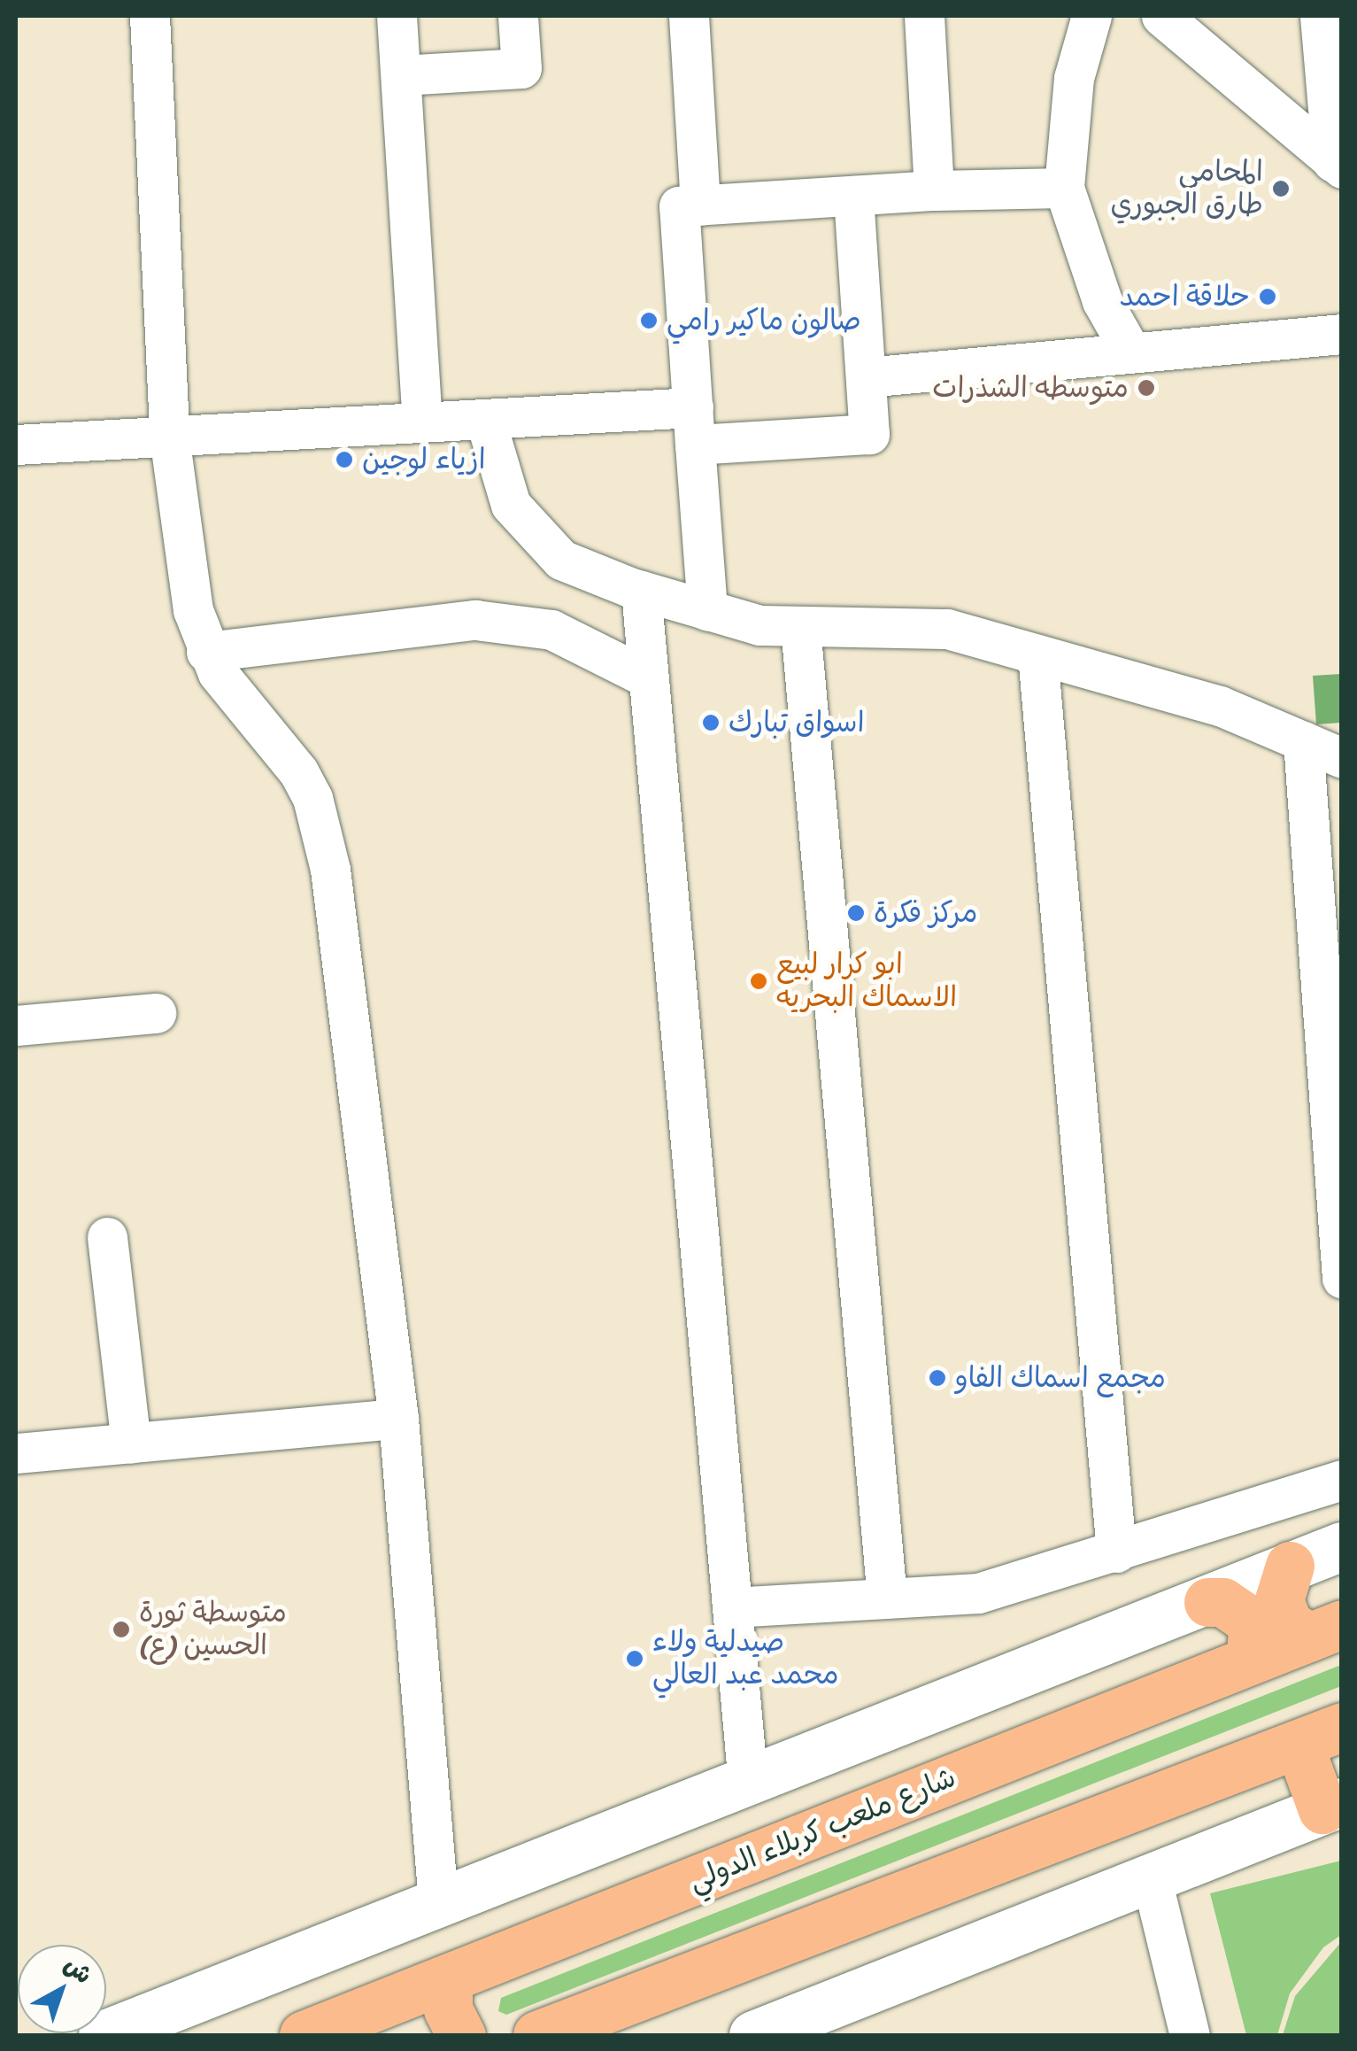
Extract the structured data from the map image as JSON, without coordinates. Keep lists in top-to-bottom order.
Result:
{
  "streets": {
    "main road": ["شارع ملعب كربلاء الدولي"]
  },
  "places": [
    "المحامي طارق الجبوري",
    "حلاقة احمد",
    "صالون ماكير رامي",
    "متوسطه الشذرات",
    "ازياء لوجين",
    "اسواق تبارك",
    "مركز فكرة",
    "ابو كرار لبيع الاسماك البحريه",
    "مجمع اسماك الفاو",
    "متوسطة ثورة الحسين (ع)",
    "صيدلية ولاء محمد عبد العالي"
  ],
  "north": "top right"
}
